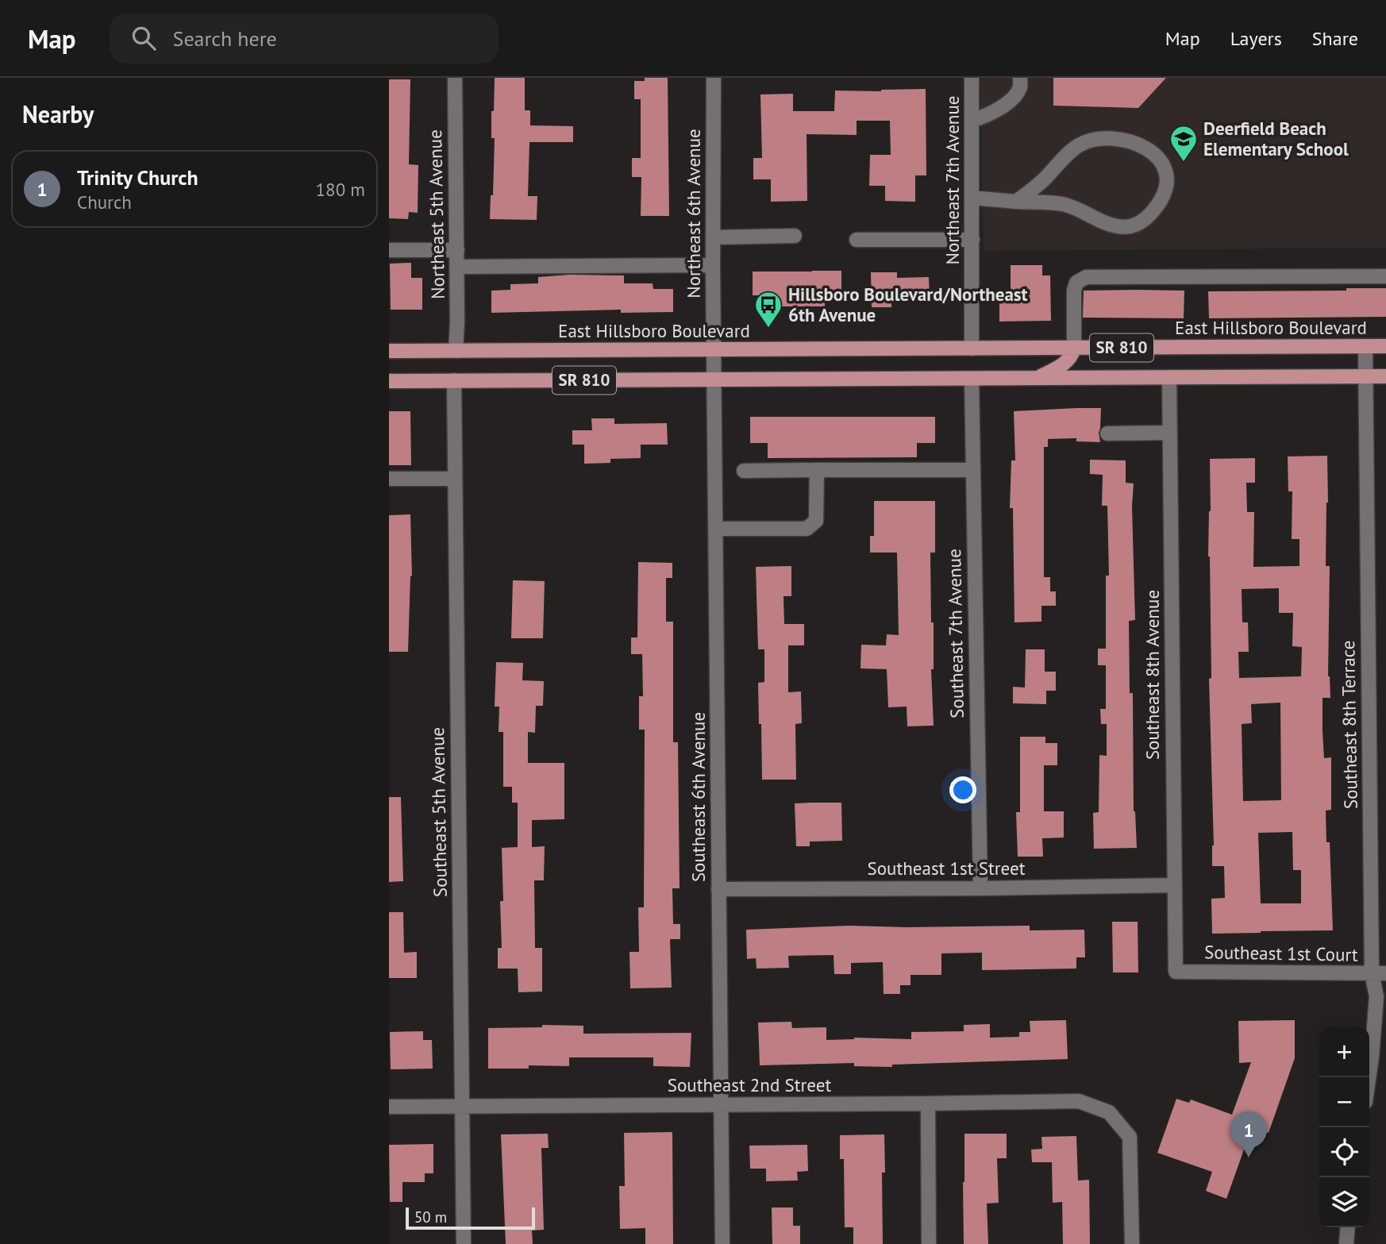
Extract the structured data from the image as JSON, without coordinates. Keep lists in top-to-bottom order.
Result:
{
  "streets": {
    "main road": ["East Hillsboro Boulevard", "SR 810"],
    "street": [
      "Northeast 7th Avenue",
      "Northeast 6th Avenue",
      "Northeast 5th Avenue",
      "Southeast 7th Avenue",
      "Southeast 8th Avenue",
      "Southeast 8th Terrace",
      "Southeast 6th Avenue",
      "Southeast 5th Avenue",
      "Southeast 1st Street",
      "Southeast 1st Court",
      "Southeast 2nd Street"
    ]
  },
  "crossings": [
    ["Northeast 7th Avenue", "East Hillsboro Boulevard"],
    ["Northeast 6th Avenue", "East Hillsboro Boulevard"],
    ["Northeast 6th Avenue", "Southeast 6th Avenue"],
    ["Northeast 5th Avenue", "East Hillsboro Boulevard"],
    ["East Hillsboro Boulevard", "Southeast 8th Terrace"],
    ["East Hillsboro Boulevard", "Southeast 6th Avenue"],
    ["SR 810", "Southeast 7th Avenue"],
    ["SR 810", "Southeast 8th Avenue"],
    ["SR 810", "Southeast 8th Terrace"],
    ["SR 810", "Southeast 6th Avenue"],
    ["SR 810", "Southeast 5th Avenue"],
    ["Southeast 7th Avenue", "Southeast 1st Street"],
    ["Southeast 8th Avenue", "Southeast 1st Street"],
    ["Southeast 8th Avenue", "Southeast 1st Court"],
    ["Southeast 8th Terrace", "Southeast 1st Court"],
    ["Southeast 6th Avenue", "Southeast 1st Street"],
    ["Southeast 6th Avenue", "Southeast 2nd Street"],
    ["Southeast 5th Avenue", "Southeast 2nd Street"]
  ],
  "places": {
    "school or university": ["Deerfield Beach Elementary School"],
    "bus stop": ["Hillsboro Boulevard/Northeast 6th Avenue"]
  },
  "scale_bar": "50 m",
  "page": {
    "header": "Map",
    "search": "Search here",
    "nav": ["Map", "Layers", "Share"],
    "heading": "Nearby",
    "list": [
      {
        "mark": "1",
        "name": "Trinity Church",
        "note": "Church",
        "value": "180 m"
      }
    ],
    "map_buttons": ["+", "−"],
    "pins": "1",
    "scale": "50 m"
  }
}
